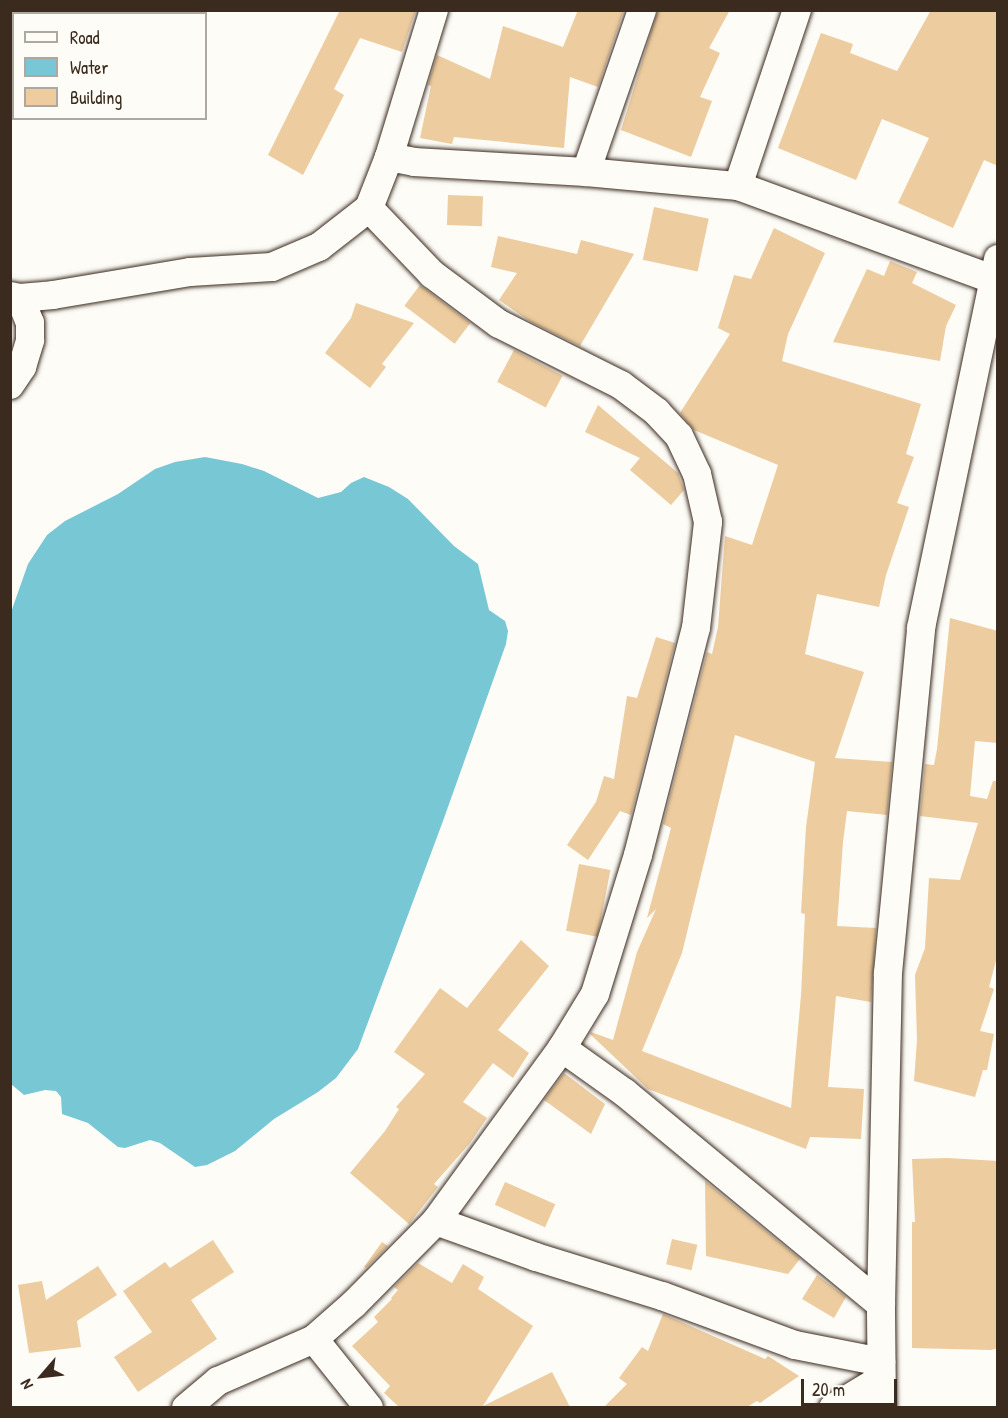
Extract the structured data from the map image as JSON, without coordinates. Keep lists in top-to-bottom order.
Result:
{
  "legend": ["Road", "Water", "Building"],
  "scale_bar": "20 m",
  "north": "bottom left"
}
